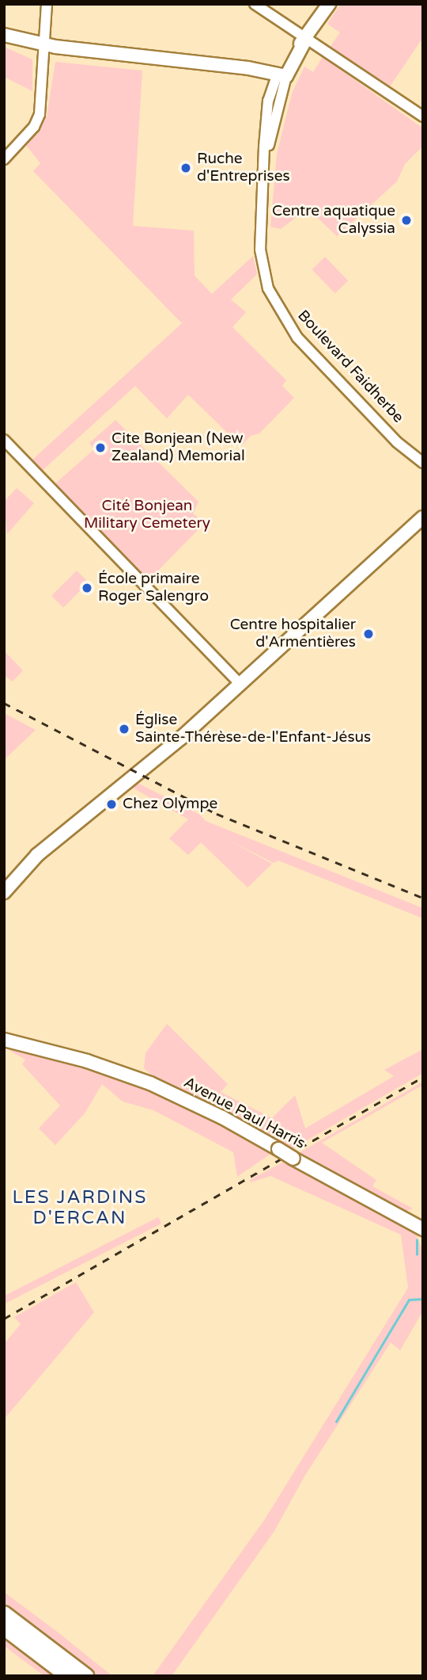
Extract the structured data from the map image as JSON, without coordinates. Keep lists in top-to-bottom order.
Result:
{
  "streets": {
    "main road": ["Boulevard Faidherbe", "Avenue Paul Harris"]
  },
  "districts": ["LES JARDINS D'ERCAN"],
  "parks": ["Cité Bonjean Military Cemetery"],
  "places": [
    "Ruche d'Entreprises",
    "Centre aquatique Calyssia",
    "Cite Bonjean (New Zealand) Memorial",
    "École primaire Roger Salengro",
    "Centre hospitalier d'Armentières",
    "Église Sainte-Thérèse-de-l'Enfant-Jésus",
    "Chez Olympe"
  ]
}
